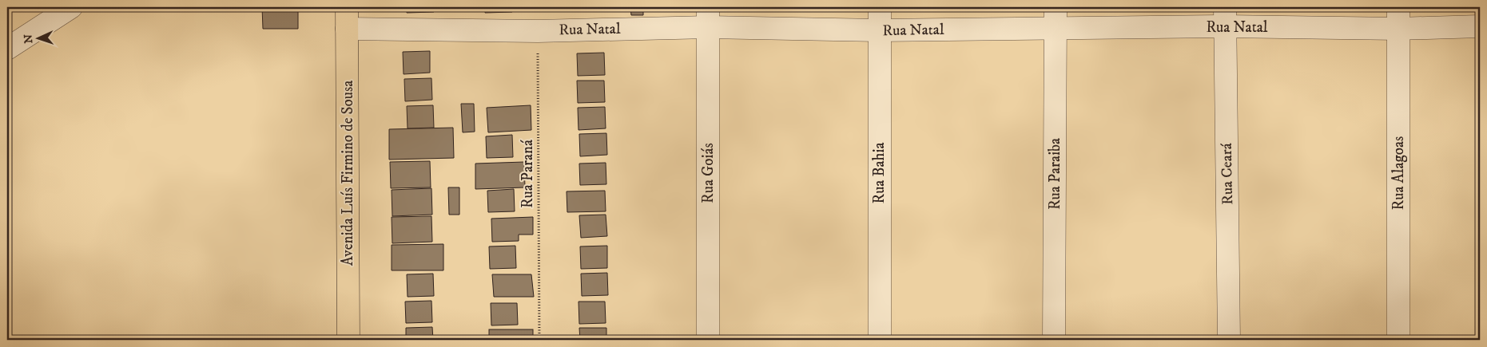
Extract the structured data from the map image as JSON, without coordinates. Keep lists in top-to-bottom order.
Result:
{
  "streets": {
    "main road": ["Avenida Luís Firmino de Sousa"],
    "street": [
      "Rua Natal",
      "Rua Goiás",
      "Rua Bahia",
      "Rua Alagoas",
      "Rua Paraiba",
      "Rua Ceará"
    ],
    "path": ["Rua Paraná"]
  },
  "crossings": [
    ["Rua Natal", "Avenida Luís Firmino de Sousa"],
    ["Rua Natal", "Rua Goiás"],
    ["Rua Natal", "Rua Bahia"],
    ["Rua Natal", "Rua Alagoas"],
    ["Rua Natal", "Rua Paraná"],
    ["Rua Natal", "Rua Paraiba"],
    ["Rua Natal", "Rua Ceará"]
  ],
  "north": "left"
}
